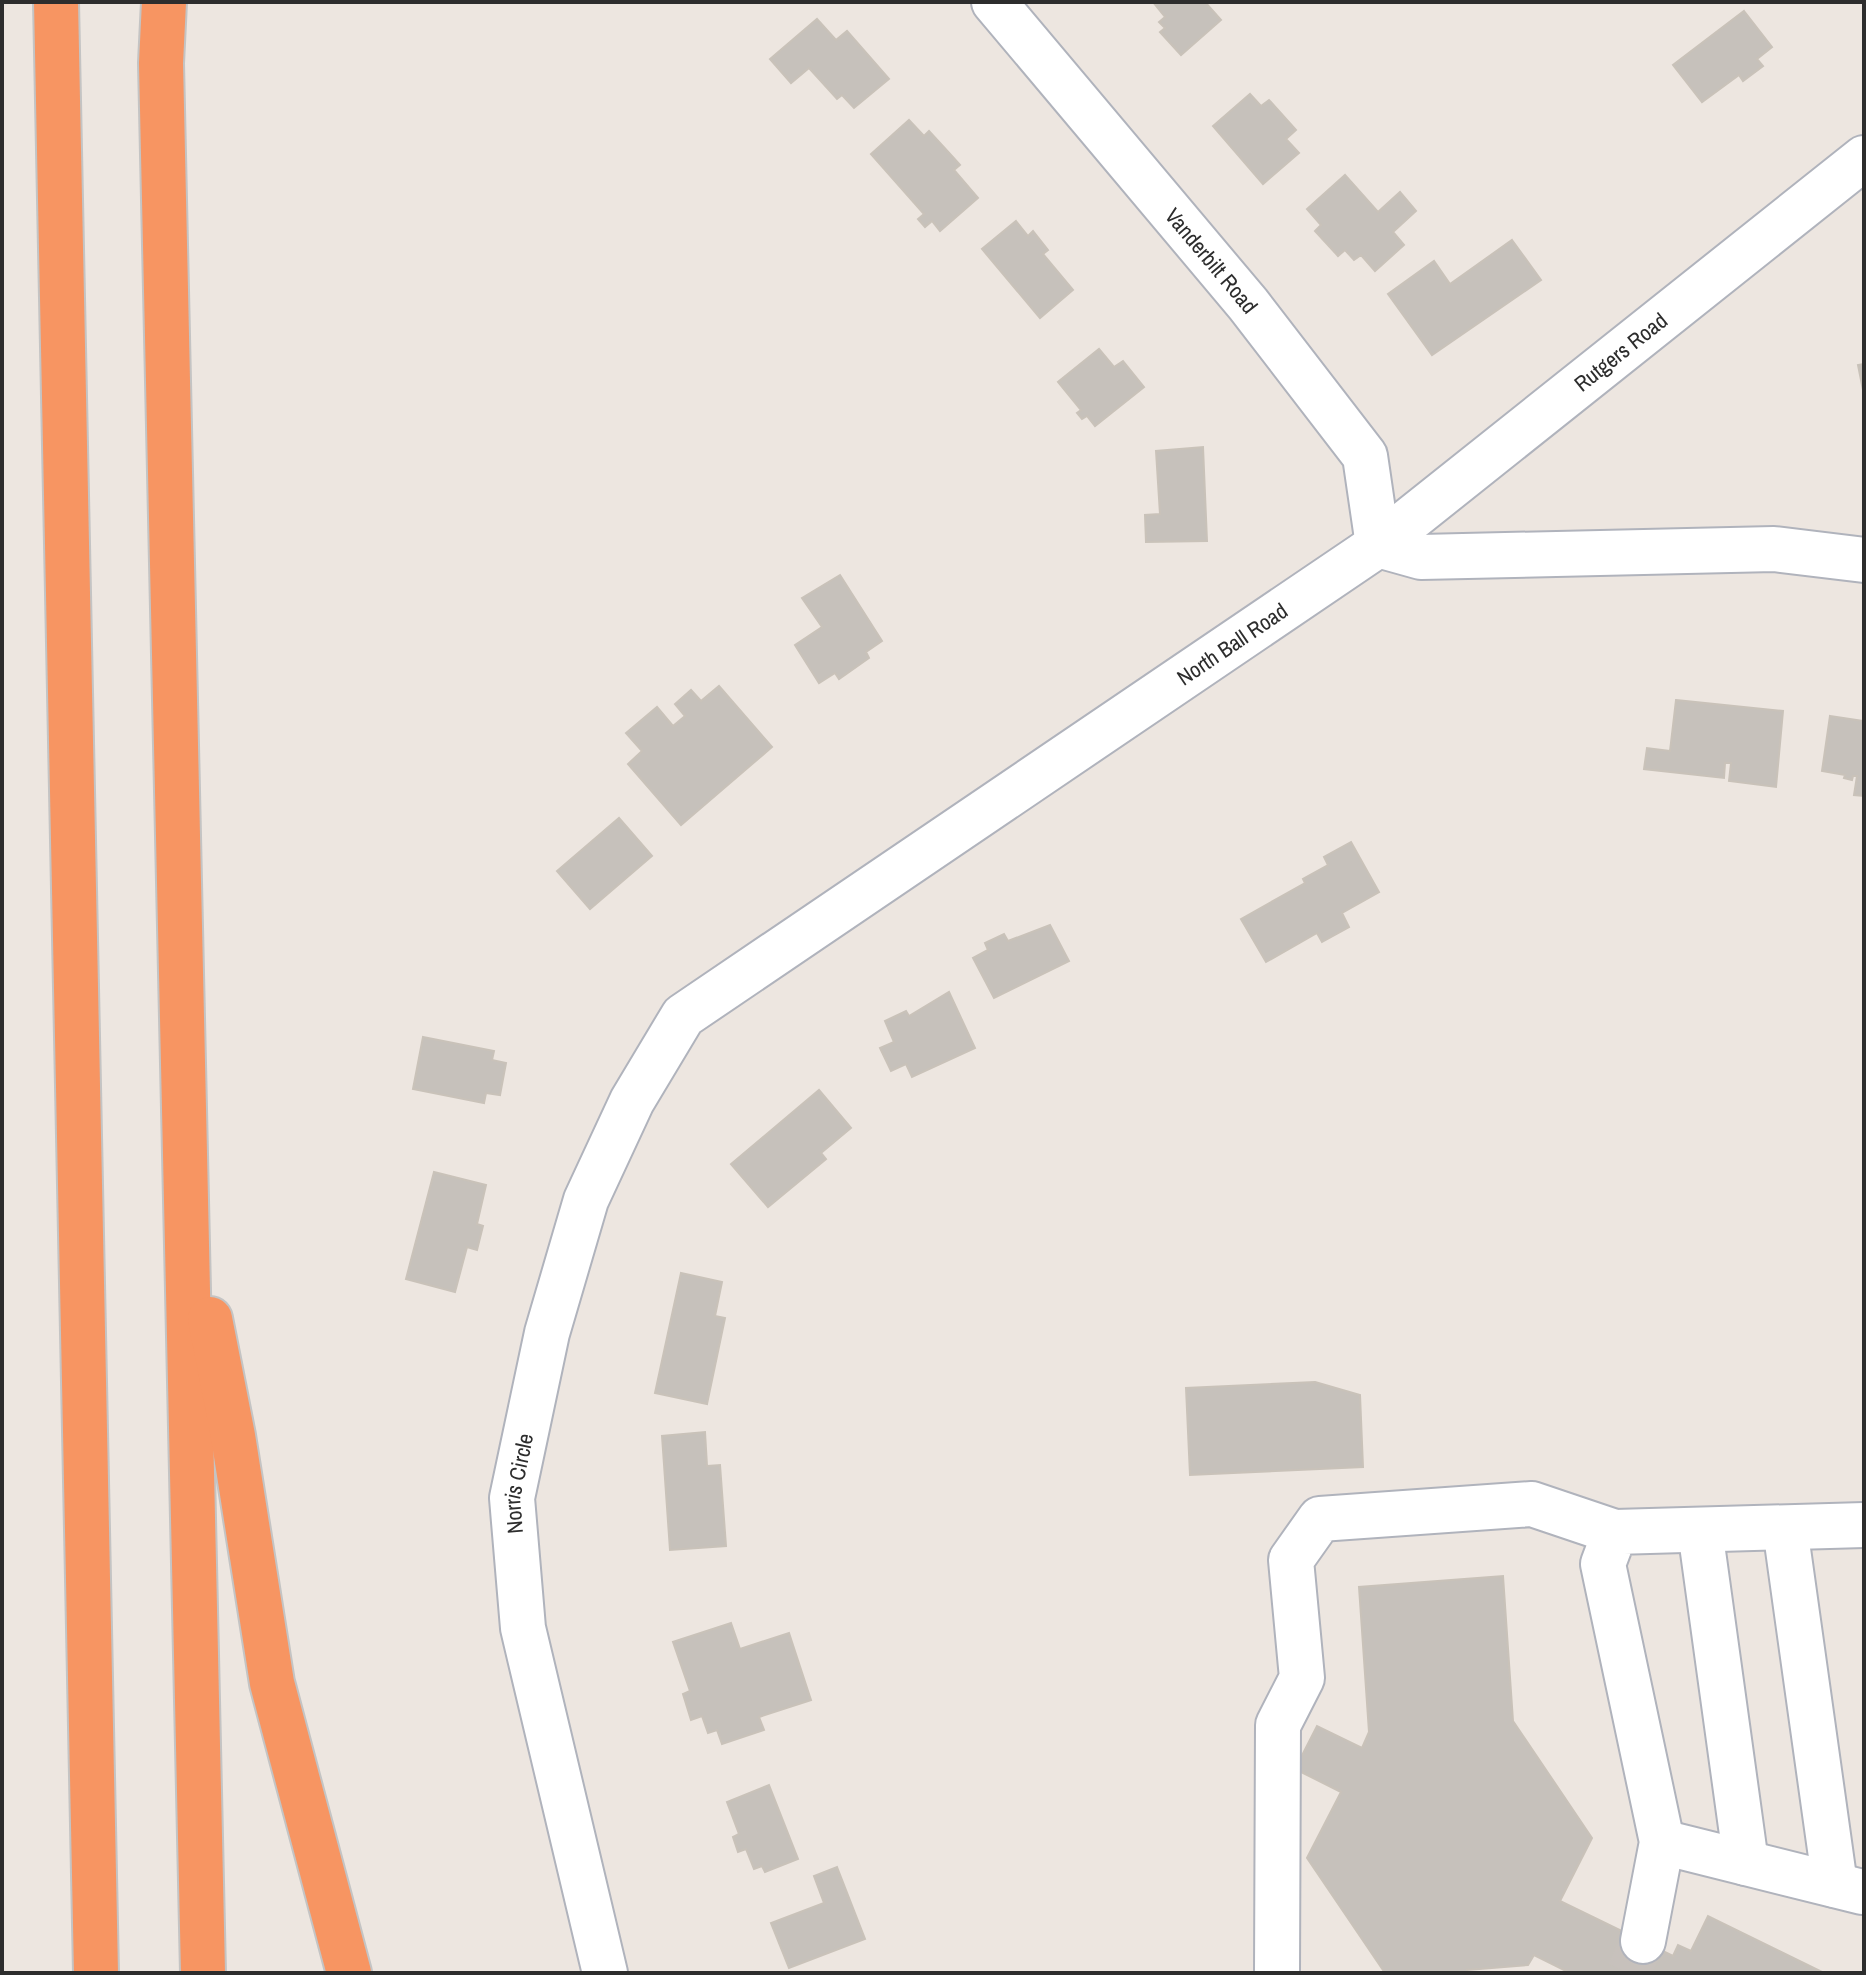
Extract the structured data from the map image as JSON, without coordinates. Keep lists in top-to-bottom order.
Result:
{
  "streets": {
    "street": [
      "Vanderbilt Road",
      "Rutgers Road",
      "North Ball Road",
      "Norris Circle"
    ]
  },
  "crossings": [
    ["Vanderbilt Road", "Rutgers Road"],
    ["Vanderbilt Road", "North Ball Road"],
    ["Rutgers Road", "North Ball Road"],
    ["North Ball Road", "Norris Circle"]
  ]
}
